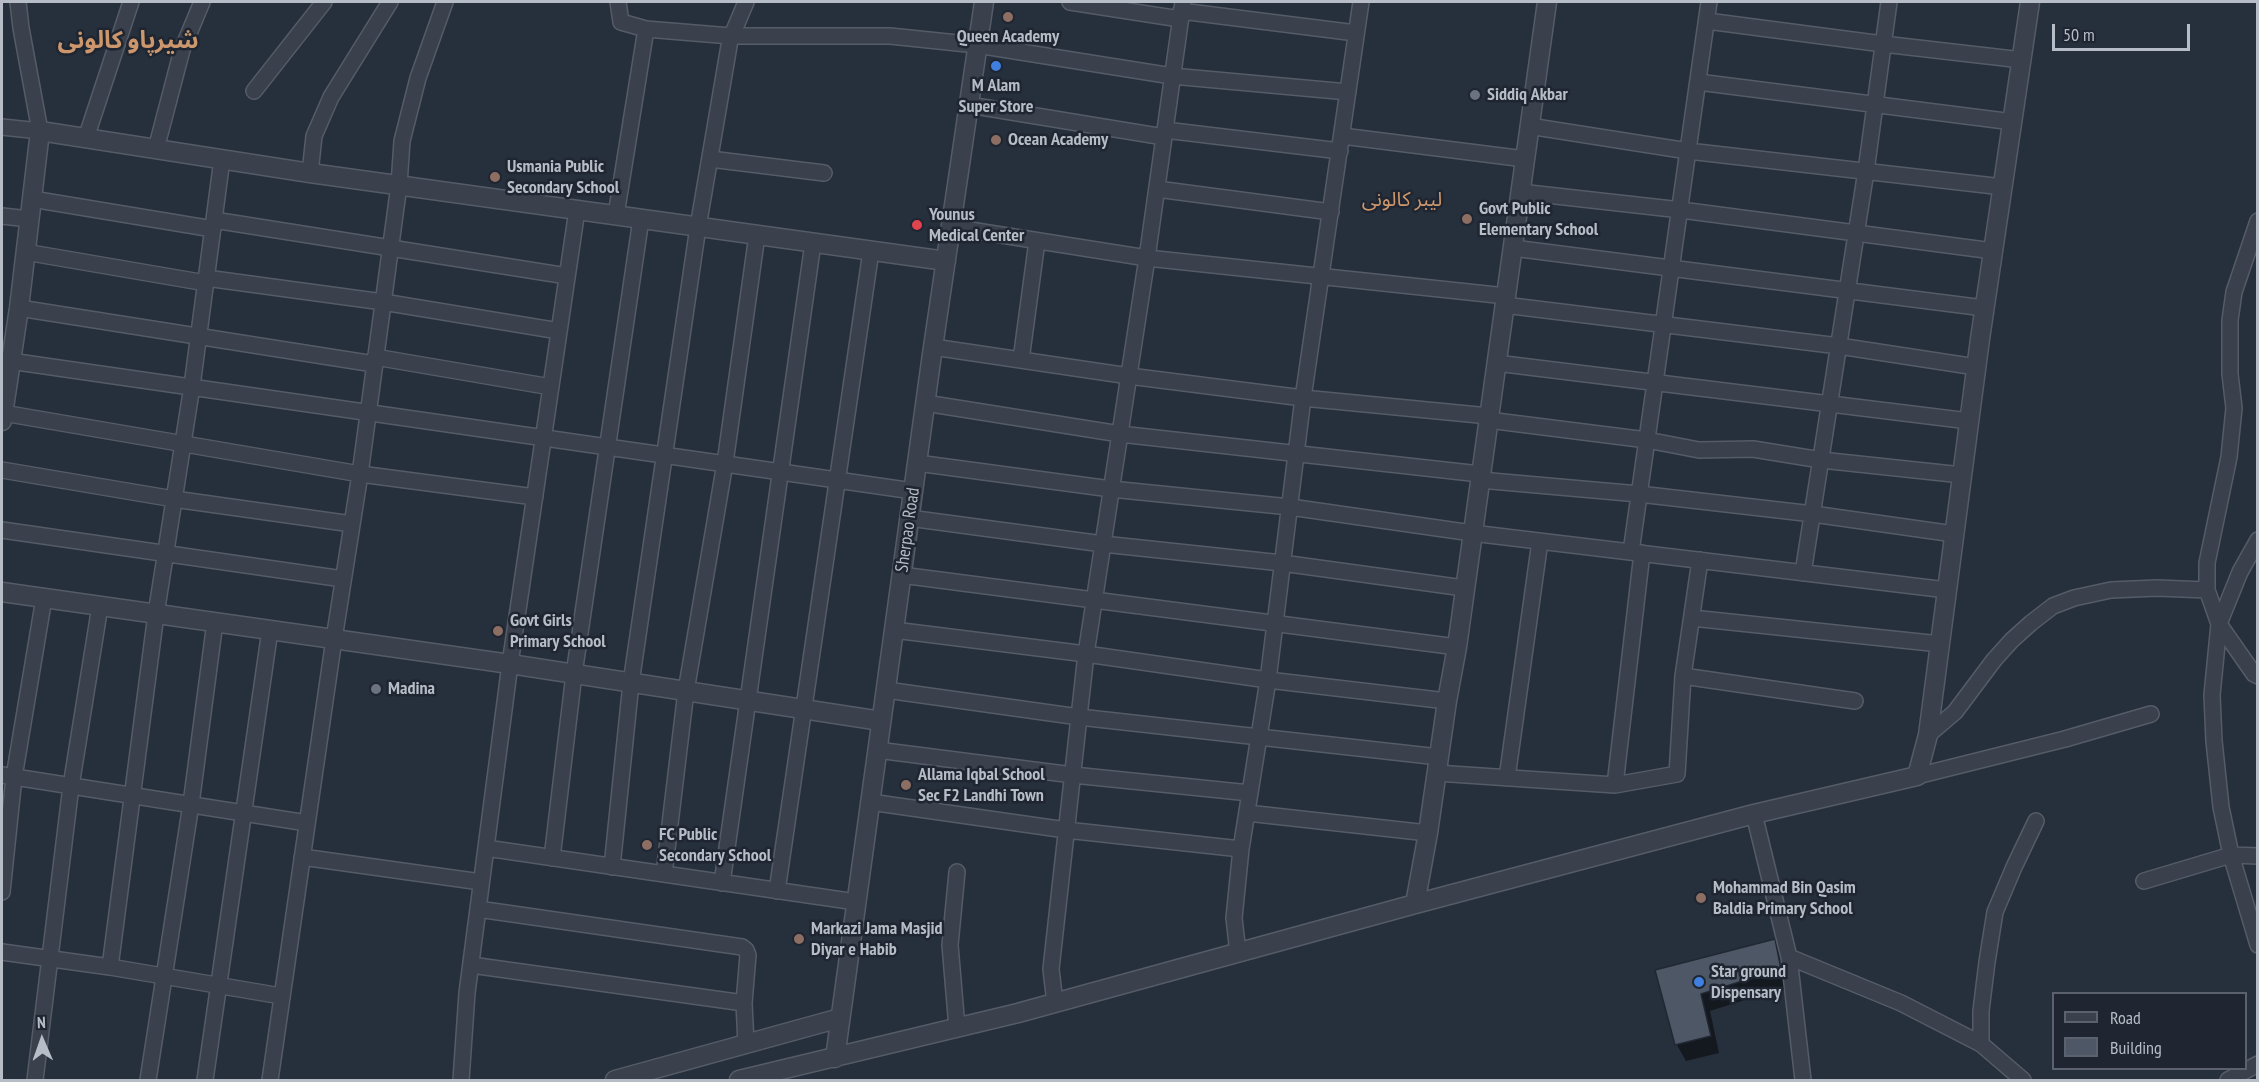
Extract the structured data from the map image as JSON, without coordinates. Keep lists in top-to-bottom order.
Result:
{
  "streets": {
    "street": ["Sherpao Road"]
  },
  "districts": ["شیرپاو کالونی", "لیبر کالونی"],
  "places": [
    "Queen Academy",
    "M Alam Super Store",
    "Siddiq Akbar",
    "Ocean Academy",
    "Usmania Public Secondary School",
    "Govt Public Elementary School",
    "Younus Medical Center",
    "Govt Girls Primary School",
    "Madina",
    "Allama Iqbal School Sec F2 Landhi Town",
    "FC Public Secondary School",
    "Mohammad Bin Qasim Baldia Primary School",
    "Markazi Jama Masjid Diyar e Habib",
    "Star ground Dispensary"
  ],
  "legend": ["Road", "Building"],
  "scale_bar": "50 m",
  "north": "top"
}
